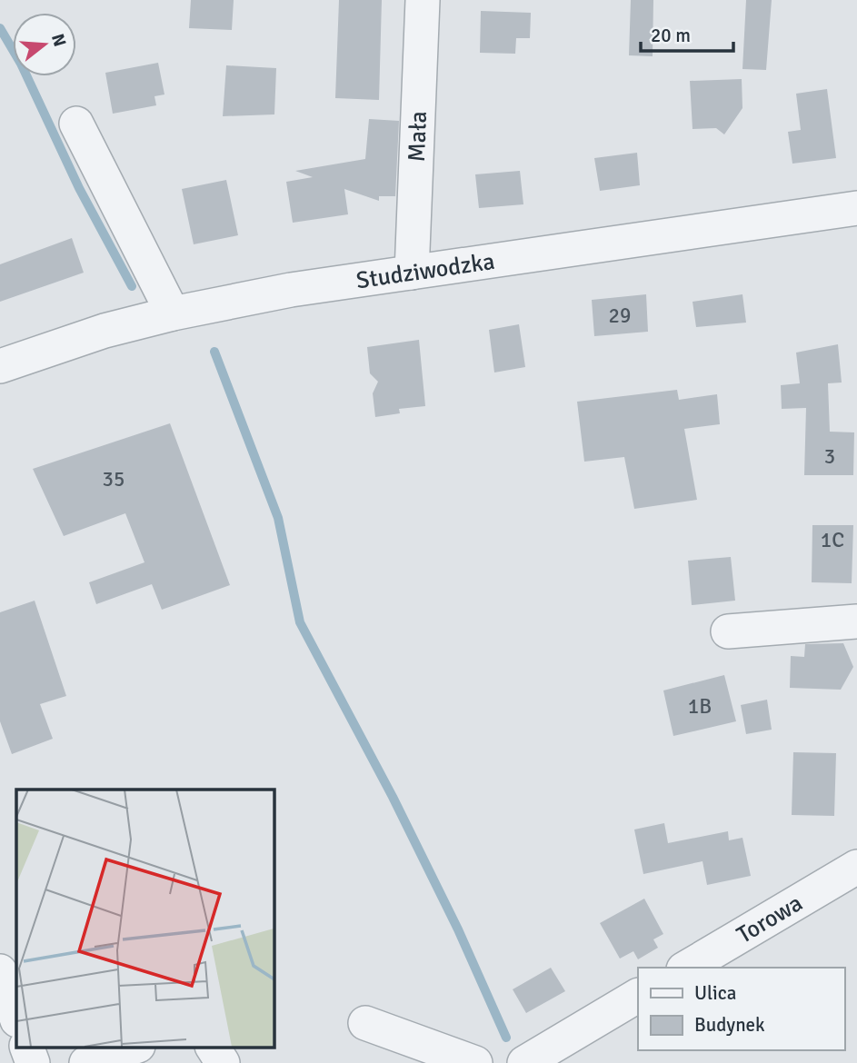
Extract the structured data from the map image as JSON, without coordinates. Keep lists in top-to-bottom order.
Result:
{
  "streets": {
    "street": ["Mała", "Studziwodzka", "Torowa"]
  },
  "crossings": [
    ["Mała", "Studziwodzka"]
  ],
  "house_numbers": [
    "29",
    "3",
    "35",
    "1C",
    "1B"
  ],
  "legend": ["Ulica", "Budynek"],
  "scale_bar": "20 m",
  "north": "right"
}
